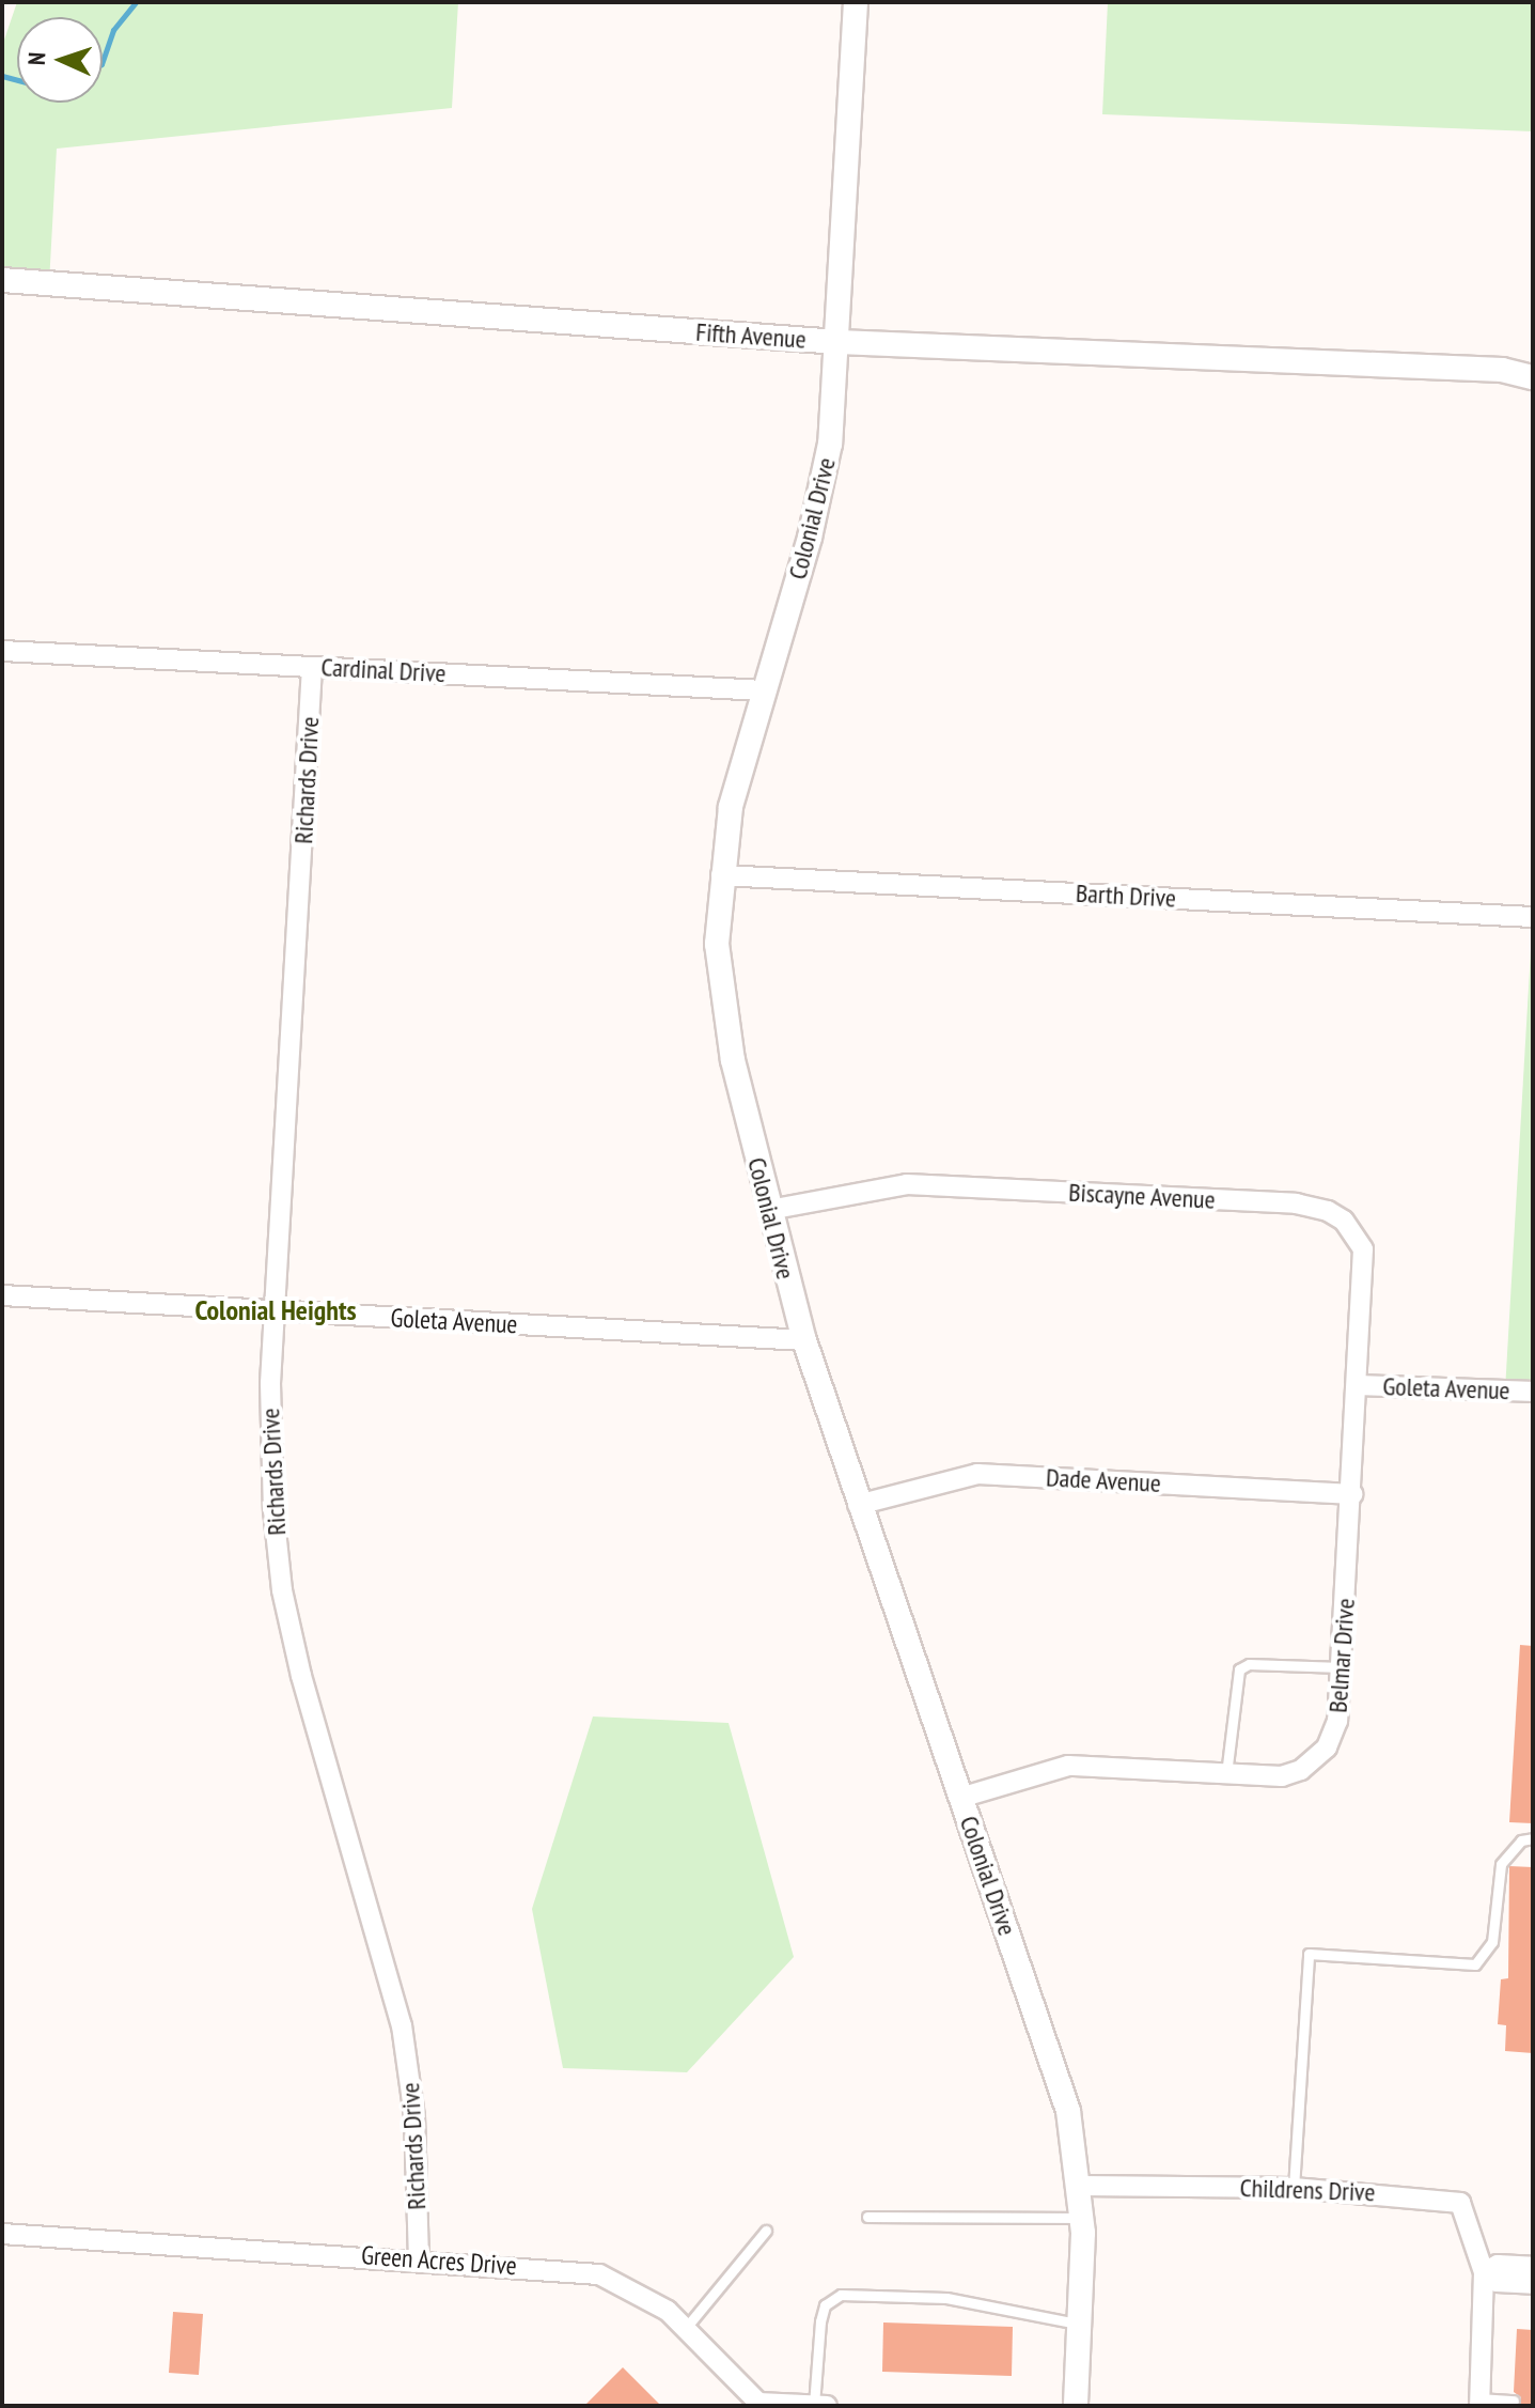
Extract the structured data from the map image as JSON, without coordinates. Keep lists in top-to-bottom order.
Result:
{
  "streets": {
    "street": [
      "Fifth Avenue",
      "Colonial Drive",
      "Cardinal Drive",
      "Richards Drive",
      "Barth Drive",
      "Biscayne Avenue",
      "Goleta Avenue",
      "Dade Avenue",
      "Belmar Drive",
      "Childrens Drive",
      "Green Acres Drive"
    ]
  },
  "crossings": [
    ["Fifth Avenue", "Colonial Drive"],
    ["Colonial Drive", "Cardinal Drive"],
    ["Colonial Drive", "Barth Drive"],
    ["Colonial Drive", "Biscayne Avenue"],
    ["Colonial Drive", "Goleta Avenue"],
    ["Colonial Drive", "Dade Avenue"],
    ["Colonial Drive", "Belmar Drive"],
    ["Colonial Drive", "Childrens Drive"],
    ["Cardinal Drive", "Richards Drive"],
    ["Richards Drive", "Goleta Avenue"],
    ["Richards Drive", "Green Acres Drive"],
    ["Biscayne Avenue", "Goleta Avenue"],
    ["Biscayne Avenue", "Belmar Drive"],
    ["Goleta Avenue", "Belmar Drive"],
    ["Dade Avenue", "Belmar Drive"]
  ],
  "districts": ["Colonial Heights"],
  "north": "left"
}
